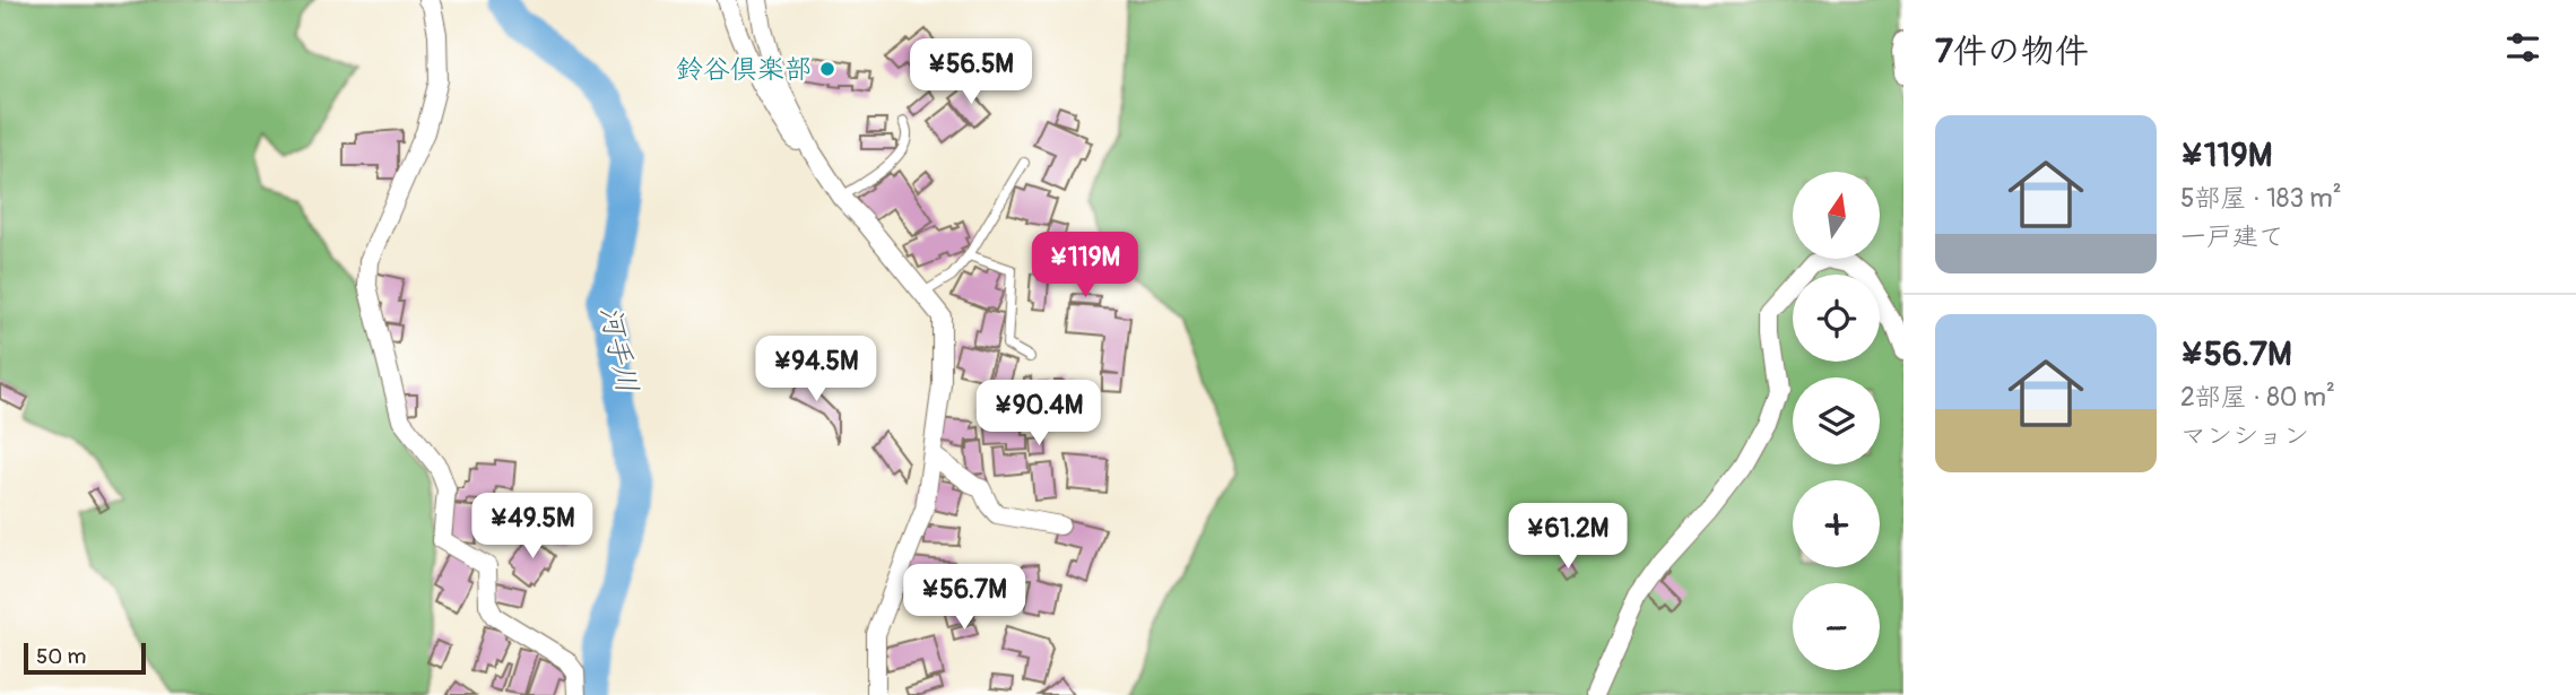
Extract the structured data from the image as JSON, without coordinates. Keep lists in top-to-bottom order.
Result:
{
  "water": ["河手川"],
  "places": ["鈴谷倶楽部"],
  "scale_bar": "50 m",
  "north": "top",
  "page": {
    "heading": "7件の物件",
    "price": [
      "¥56.5M",
      "¥119M",
      "¥94.5M",
      "¥90.4M",
      "¥49.5M",
      "¥61.2M",
      "¥56.7M"
    ],
    "list": [
      {
        "name": "¥119M",
        "note": "5部屋 · 183 m² · 一戸建て"
      },
      {
        "name": "¥56.7M",
        "note": "2部屋 · 80 m² · マンション"
      }
    ],
    "map_buttons": ["+", "−"],
    "scale": "50 m"
  }
}
